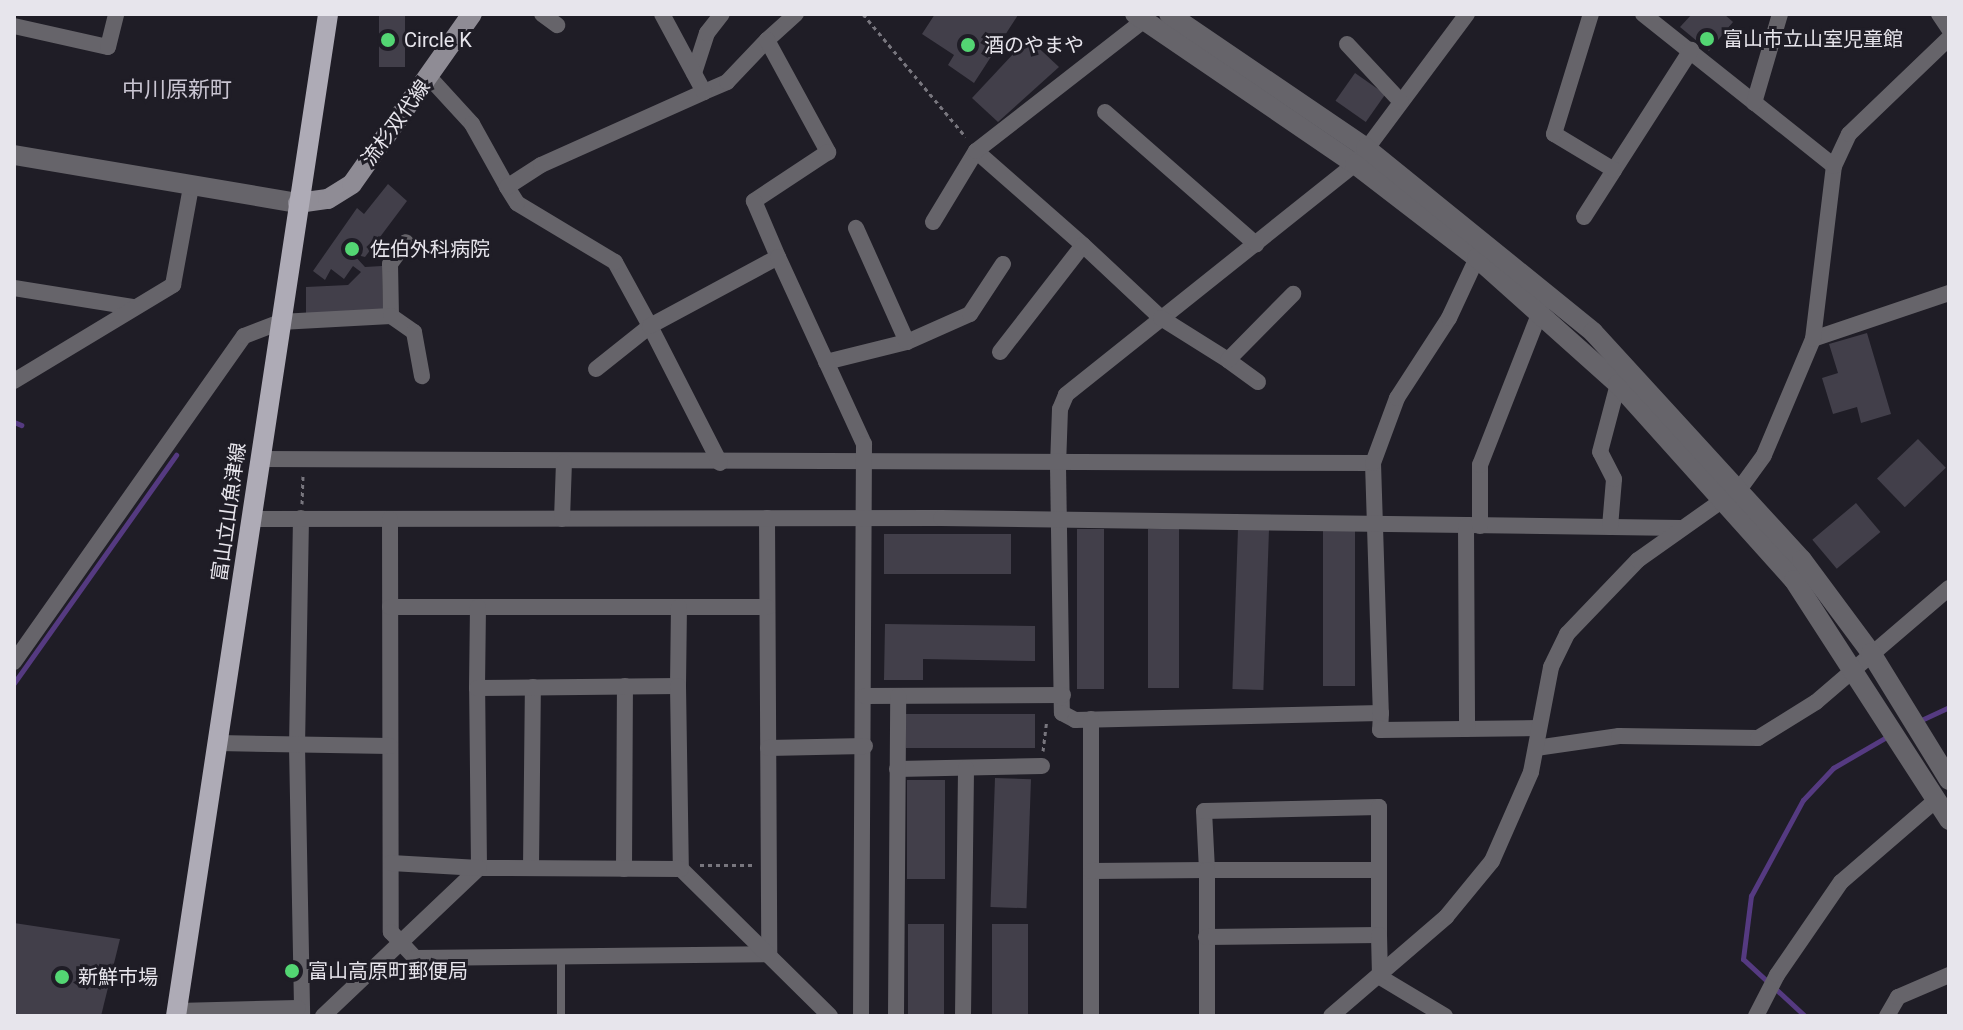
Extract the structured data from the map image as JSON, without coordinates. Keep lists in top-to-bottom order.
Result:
{
  "streets": {
    "main road": ["流杉双代線", "富山立山魚津線"]
  },
  "crossings": [
    ["流杉双代線", "富山立山魚津線"]
  ],
  "districts": ["中川原新町"],
  "places": [
    "富山市立山室児童館",
    "Circle K",
    "酒のやまや",
    "佐伯外科病院",
    "富山高原町郵便局",
    "新鮮市場"
  ]
}
